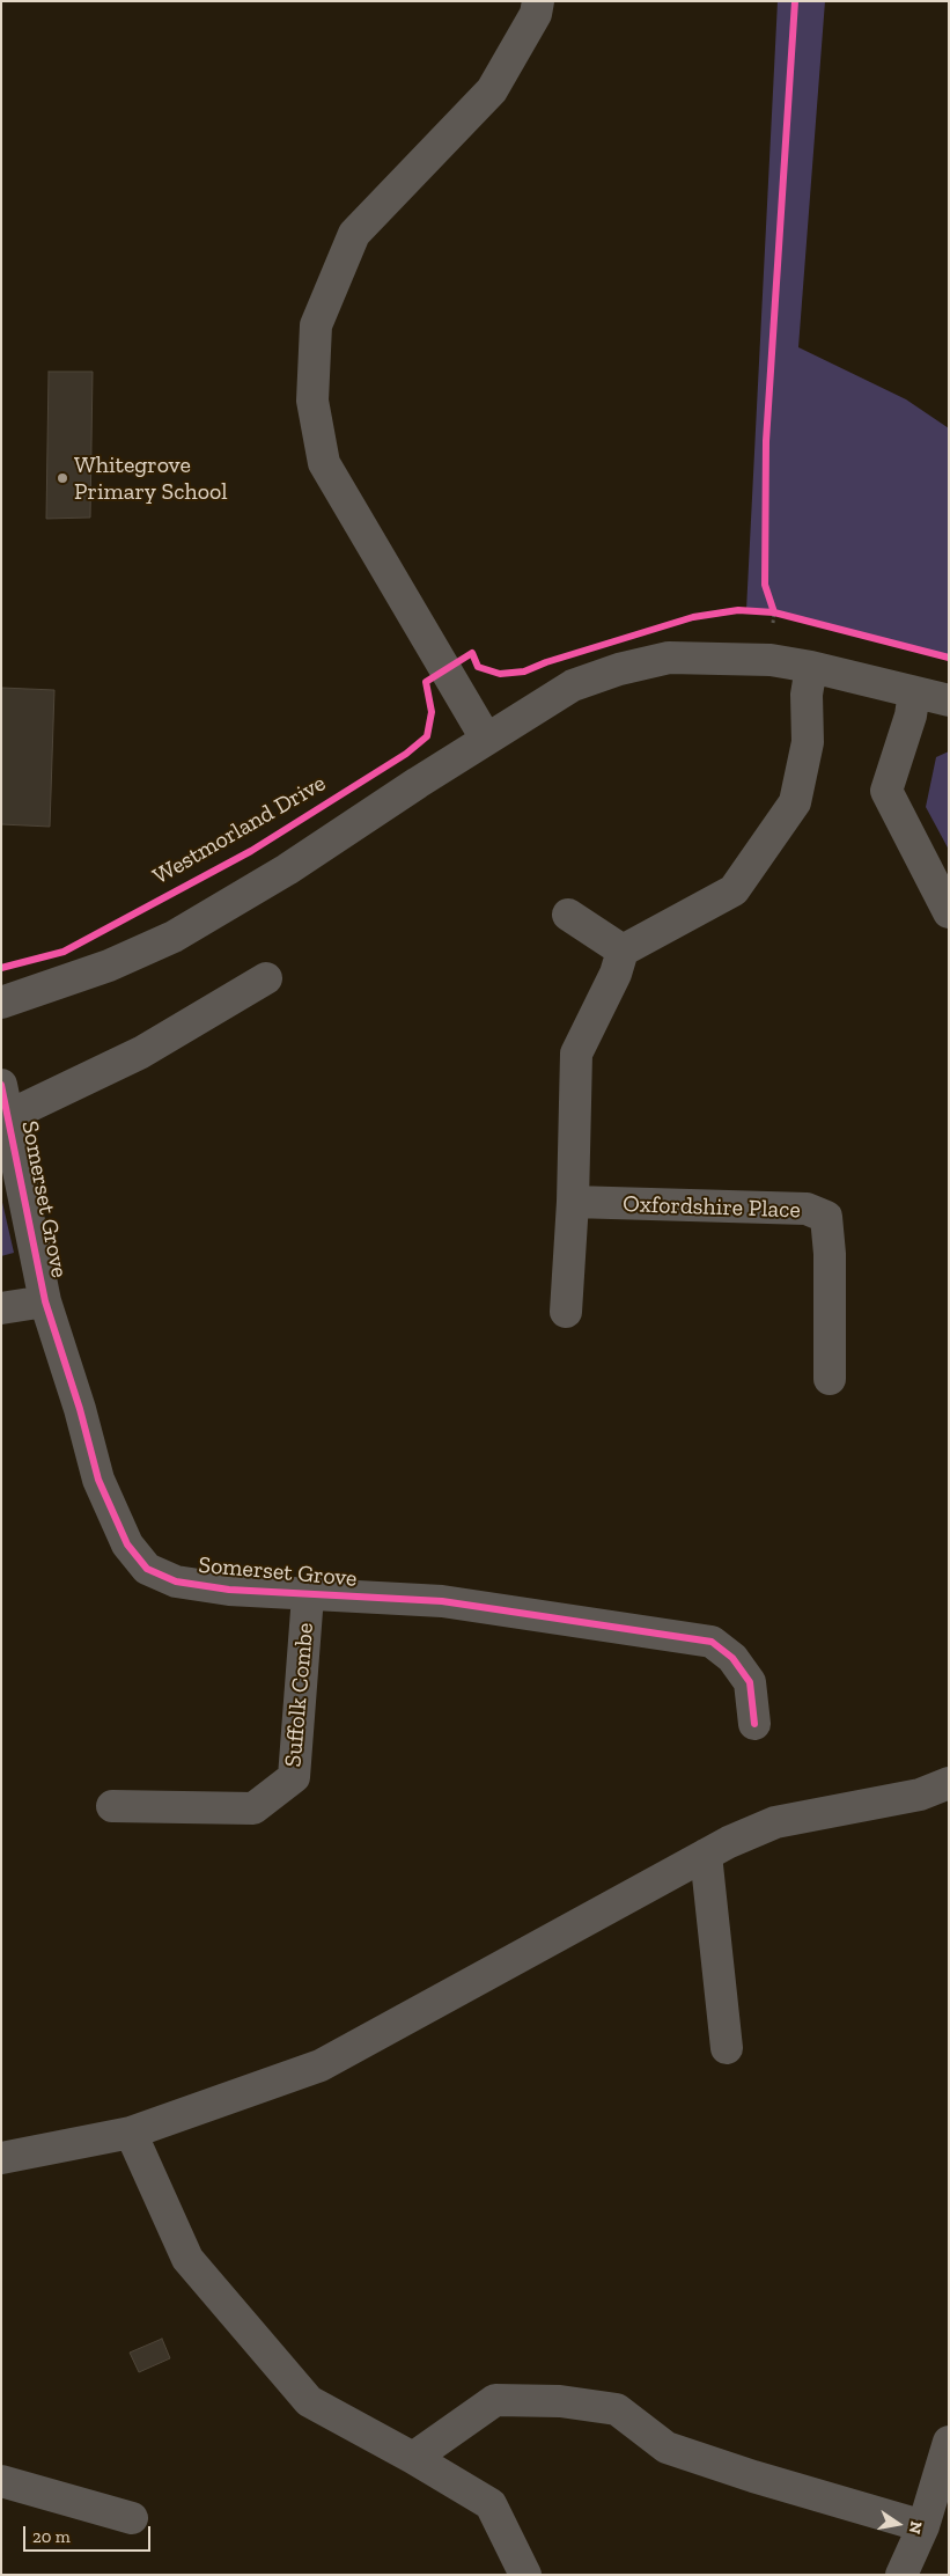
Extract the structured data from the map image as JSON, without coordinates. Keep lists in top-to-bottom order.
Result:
{
  "streets": {
    "street": ["Somerset Grove", "Oxfordshire Place", "Suffolk Combe"],
    "cycle path": ["Westmorland Drive"]
  },
  "crossings": [
    ["Somerset Grove", "Suffolk Combe"]
  ],
  "places": ["Whitegrove Primary School"],
  "scale_bar": "20 m",
  "north": "right"
}
